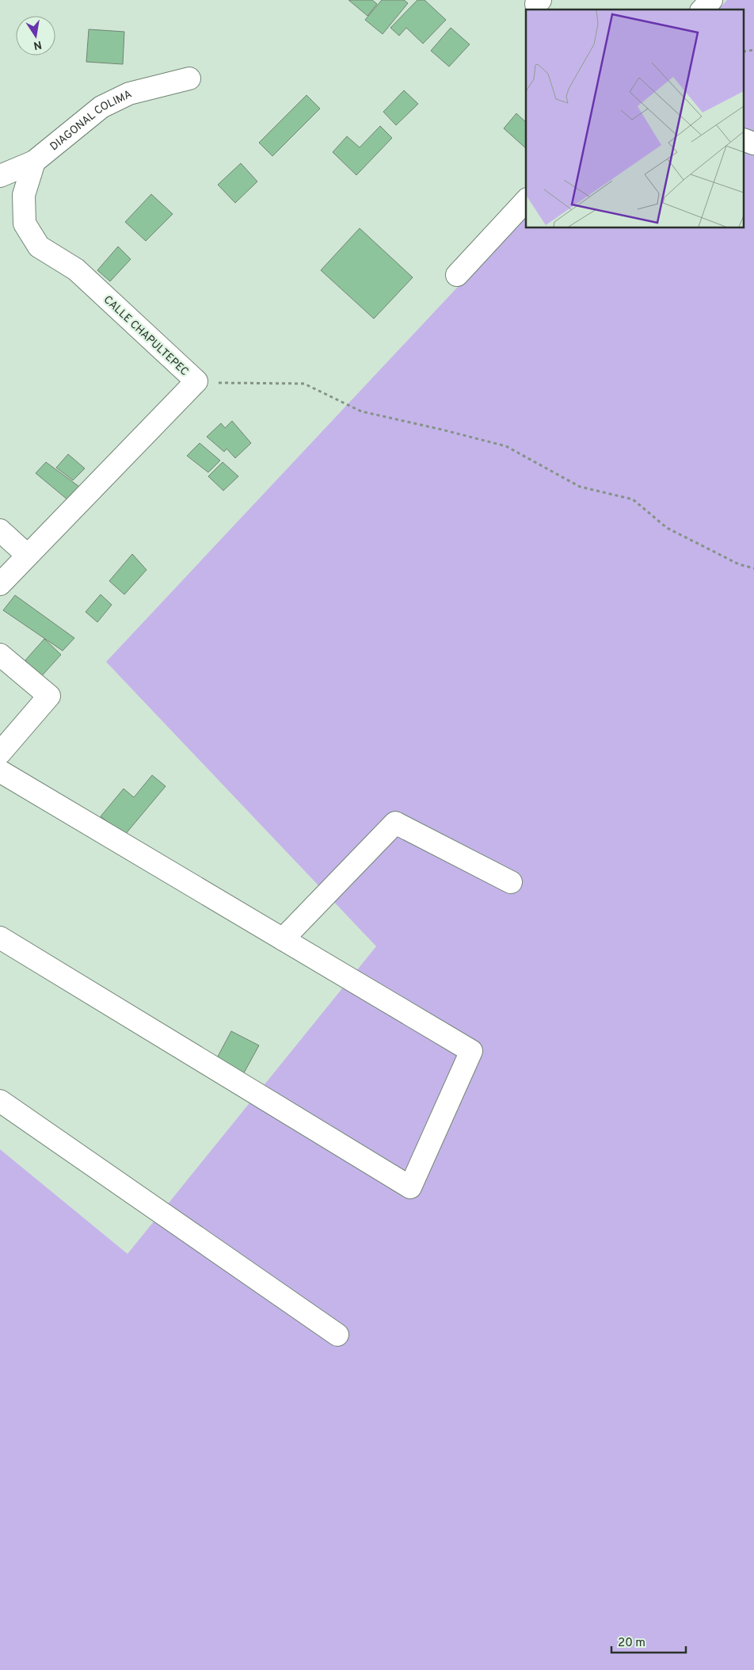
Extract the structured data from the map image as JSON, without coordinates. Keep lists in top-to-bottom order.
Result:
{
  "streets": {
    "street": ["DIAGONAL COLIMA", "CALLE CHAPULTEPEC"]
  },
  "crossings": [
    ["DIAGONAL COLIMA", "CALLE CHAPULTEPEC"]
  ],
  "scale_bar": "20 m",
  "north": "bottom"
}
